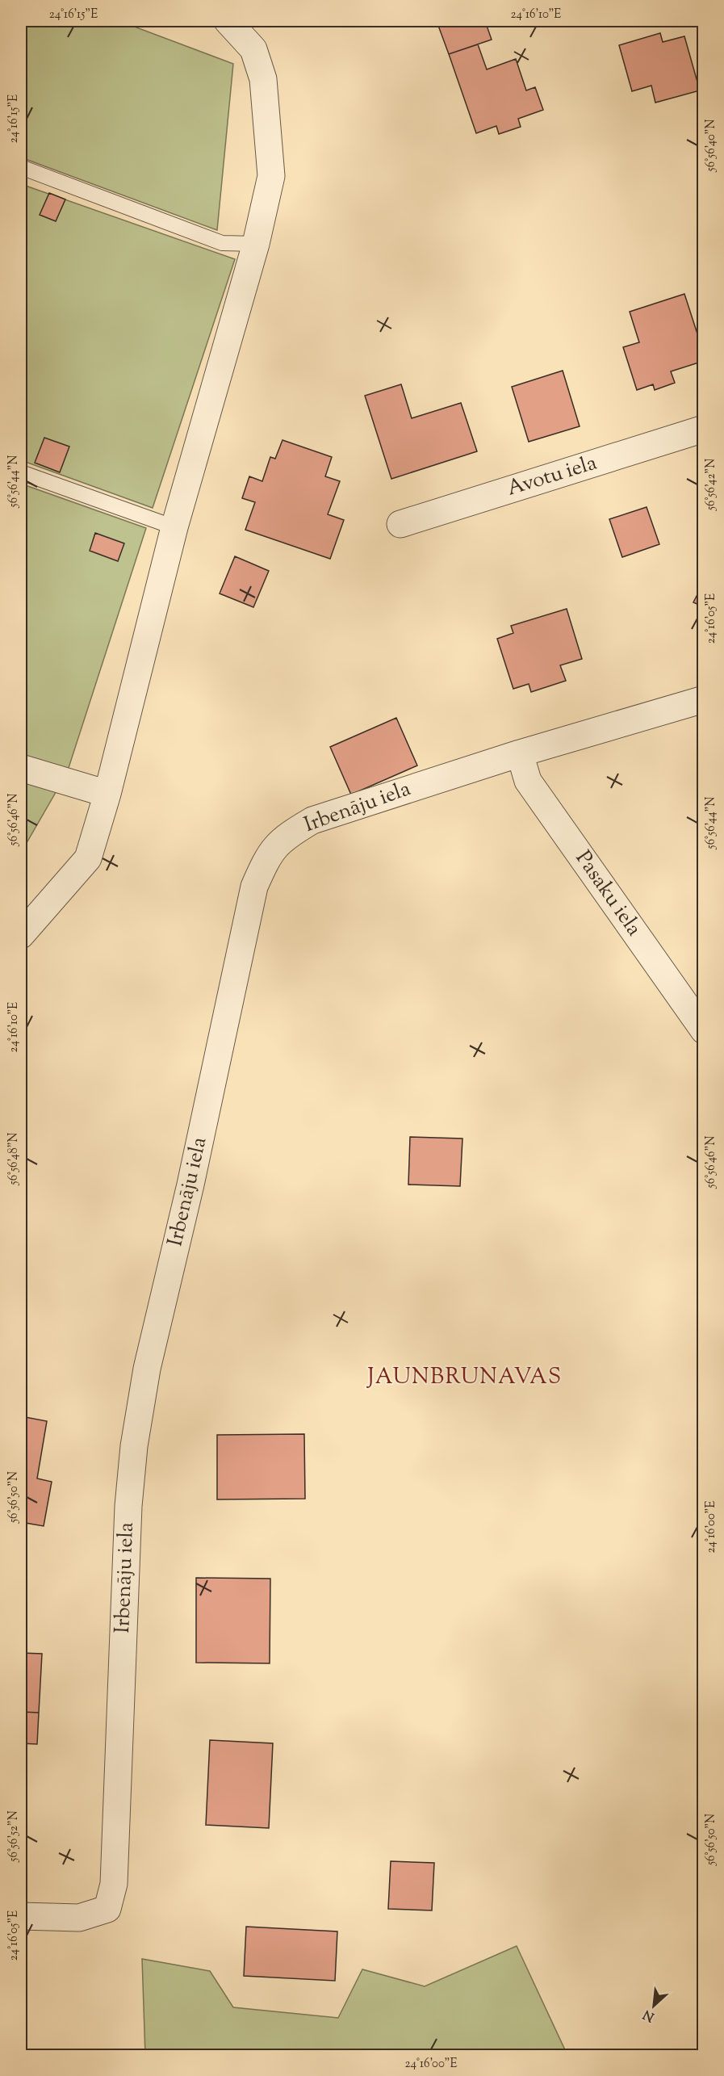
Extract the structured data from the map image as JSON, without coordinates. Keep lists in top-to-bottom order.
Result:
{
  "streets": {
    "street": ["Avotu iela", "Irbenāju iela", "Pasaku iela"]
  },
  "crossings": [
    ["Irbenāju iela", "Pasaku iela"]
  ],
  "districts": ["JAUNBRUNAVAS"],
  "north": "bottom left",
  "coordinates": [
    "24°16'15\"E",
    "24°16'10\"E",
    "56°56'40\"N",
    "56°56'44\"N",
    "56°56'42\"N",
    "24°16'05\"E",
    "56°56'46\"N",
    "56°56'48\"N",
    "56°56'50\"N",
    "24°16'00\"E",
    "56°56'52\"N"
  ]
}
